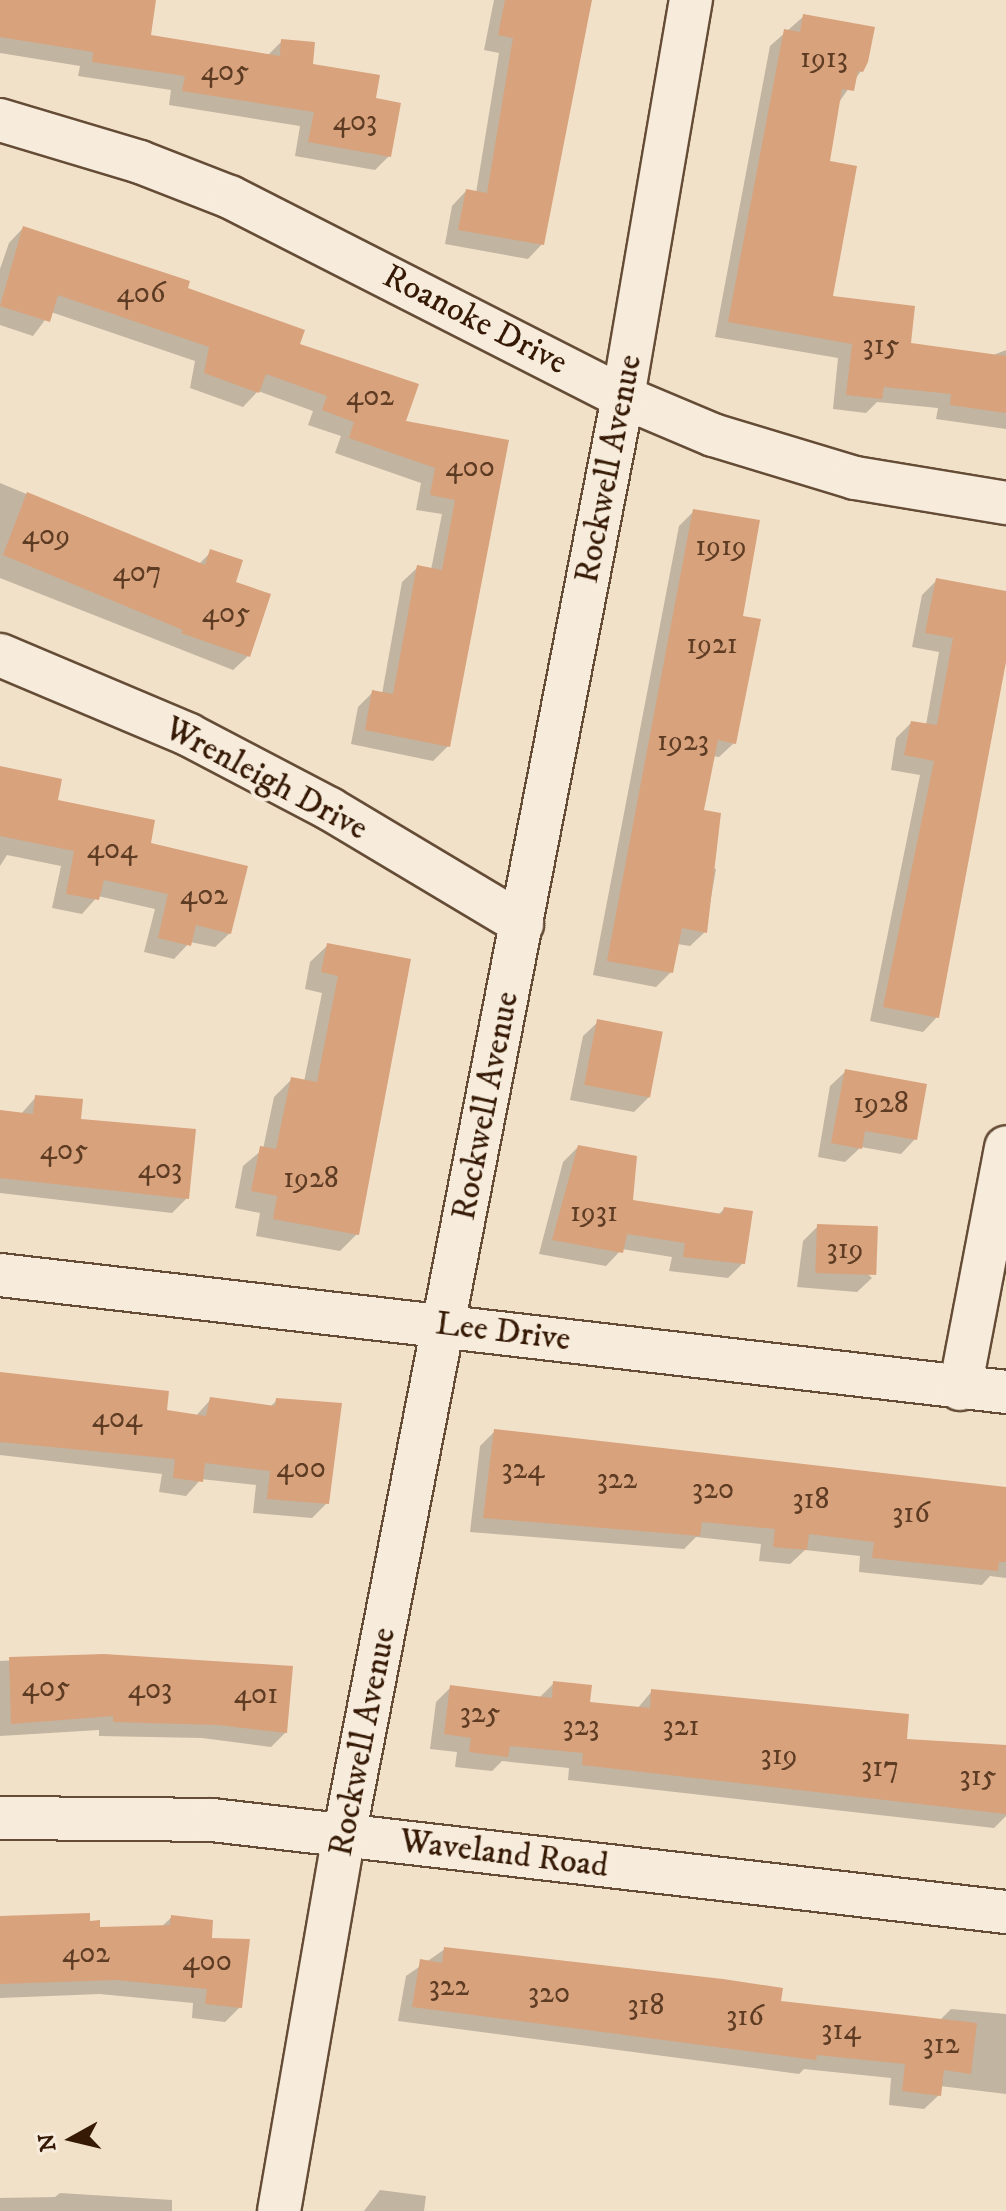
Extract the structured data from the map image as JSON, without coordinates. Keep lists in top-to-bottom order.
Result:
{
  "streets": {
    "street": [
      "Roanoke Drive",
      "Rockwell Avenue",
      "Wrenleigh Drive",
      "Lee Drive",
      "Waveland Road"
    ]
  },
  "crossings": [
    ["Roanoke Drive", "Rockwell Avenue"],
    ["Rockwell Avenue", "Wrenleigh Drive"],
    ["Rockwell Avenue", "Lee Drive"],
    ["Rockwell Avenue", "Waveland Road"]
  ],
  "house_numbers": [
    "1913",
    "405",
    "403",
    "406",
    "315",
    "402",
    "400",
    "409",
    "1919",
    "407",
    "405",
    "1921",
    "1923",
    "404",
    "402",
    "1928",
    "405",
    "403",
    "1928",
    "1931",
    "319",
    "404",
    "400",
    "324",
    "322",
    "320",
    "318",
    "316",
    "405",
    "403",
    "401",
    "325",
    "323",
    "321",
    "319",
    "317",
    "315",
    "402",
    "400",
    "322",
    "320",
    "318",
    "316",
    "314",
    "312"
  ],
  "north": "left"
}
